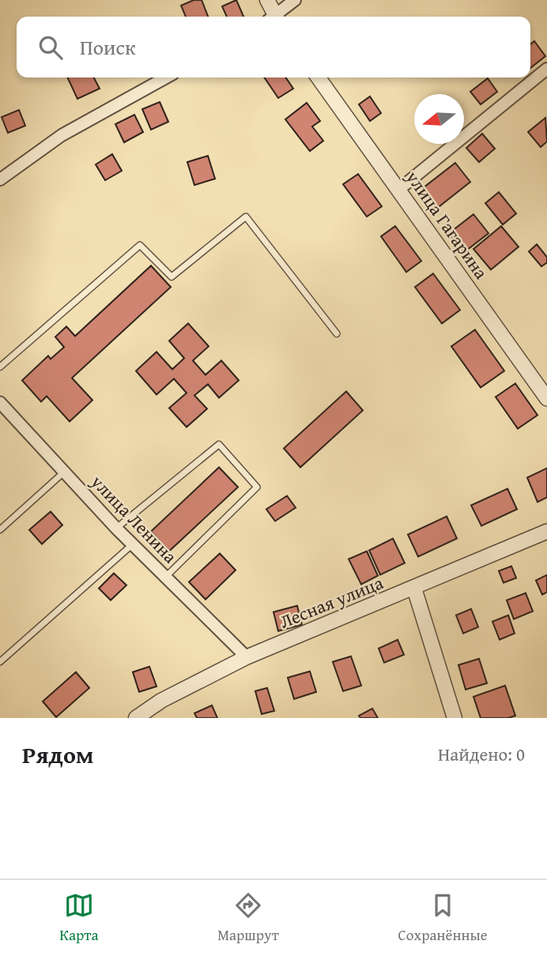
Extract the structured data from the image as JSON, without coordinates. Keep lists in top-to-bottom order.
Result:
{
  "streets": {
    "street": ["улица Гагарина", "улица Ленина", "Лесная улица"]
  },
  "crossings": [
    ["улица Ленина", "Лесная улица"]
  ],
  "north": "left",
  "page": {
    "search": "Поиск",
    "heading": ["Рядом", "Найдено: 0"],
    "nav": ["Карта", "Маршрут", "Сохранённые"]
  }
}
